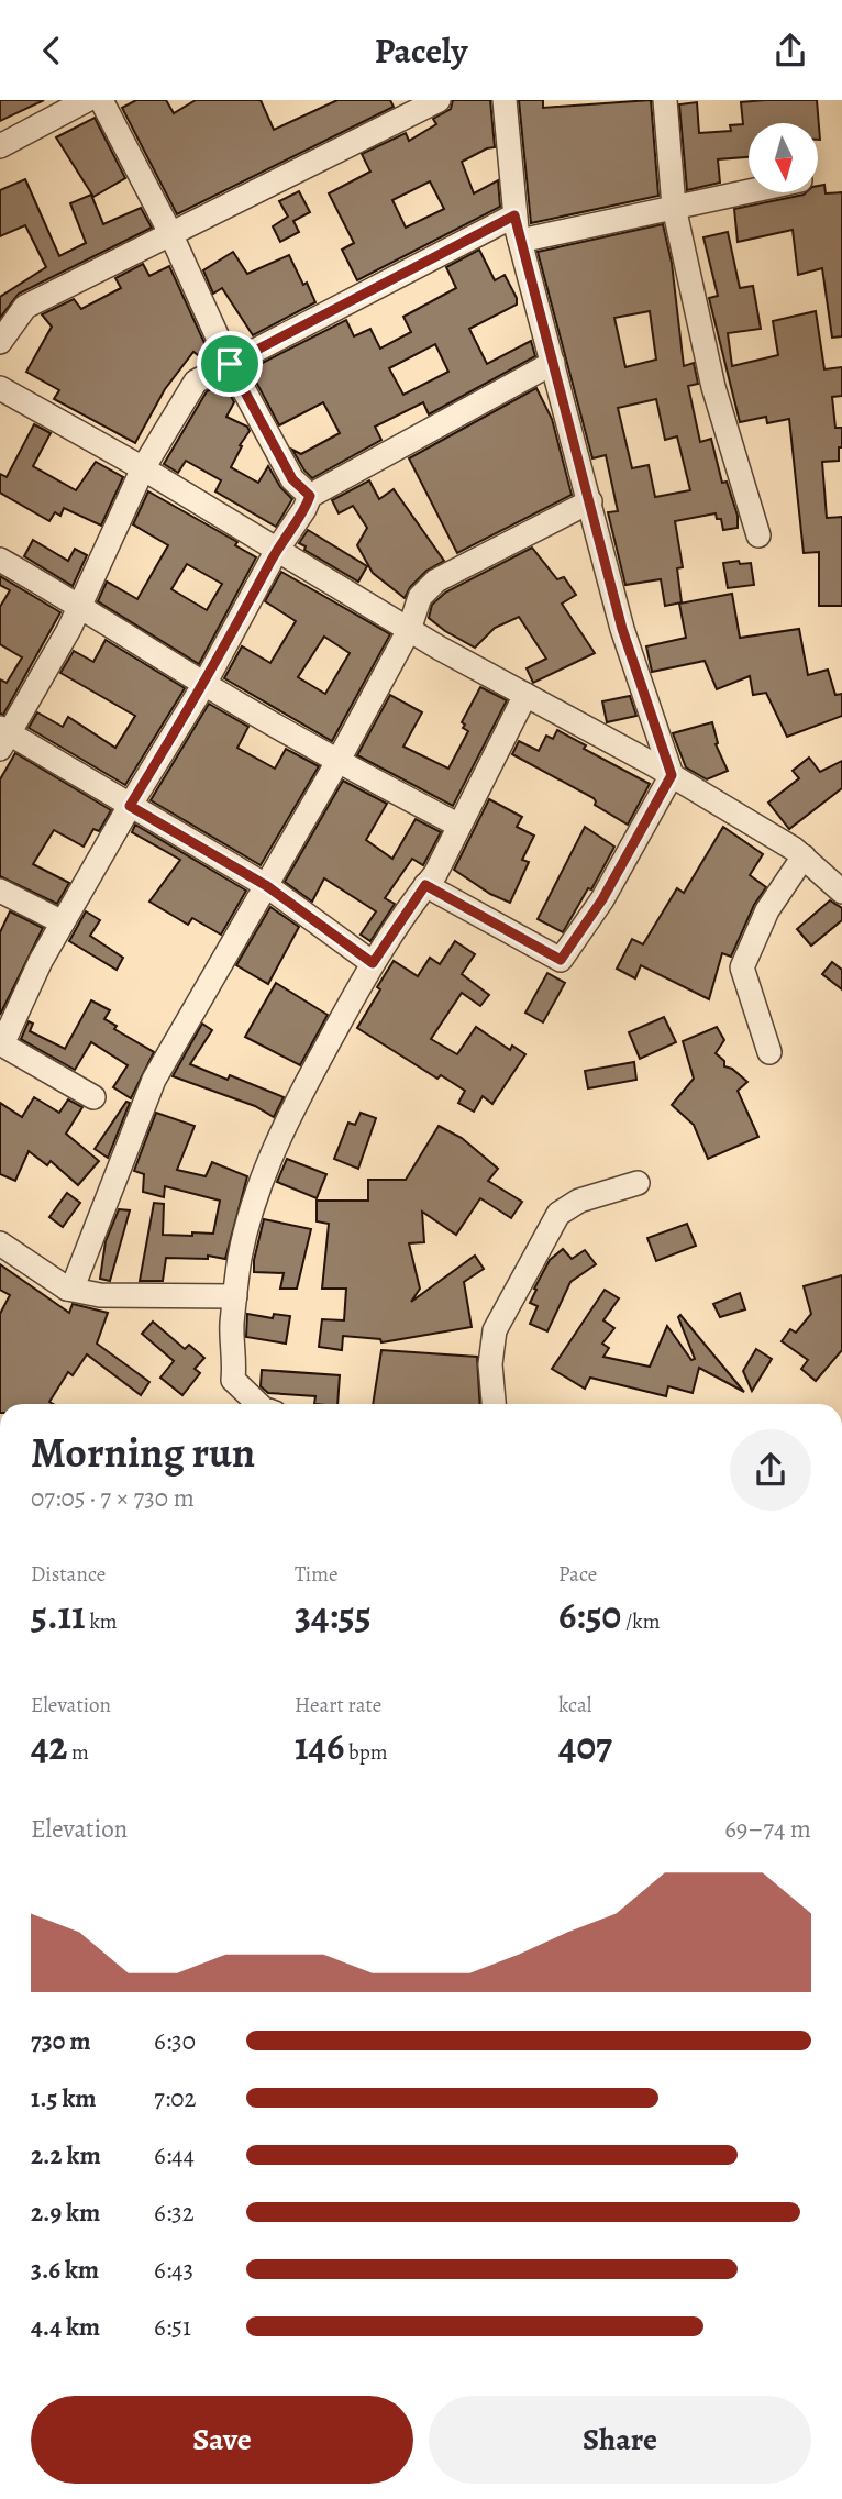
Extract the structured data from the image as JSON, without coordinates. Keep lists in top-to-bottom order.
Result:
{
  "north": "bottom",
  "page": {
    "header": "Pacely",
    "heading": ["Morning run", "07:05 · 7 × 730 m"],
    "stats": [
      ["Distance", "5.11 km"],
      ["Time", "34:55"],
      ["Pace", "6:50 /km"],
      ["Elevation", "42 m"],
      ["Heart rate", "146 bpm"],
      ["kcal", "407"]
    ],
    "chart": ["Elevation", "69–74 m"],
    "list": [
      {
        "name": "730 m",
        "note": "6:30"
      },
      {
        "name": "1.5 km",
        "note": "7:02"
      },
      {
        "name": "2.2 km",
        "note": "6:44"
      },
      {
        "name": "2.9 km",
        "note": "6:32"
      },
      {
        "name": "3.6 km",
        "note": "6:43"
      },
      {
        "name": "4.4 km",
        "note": "6:51"
      }
    ],
    "buttons": ["Save", "Share"]
  }
}
